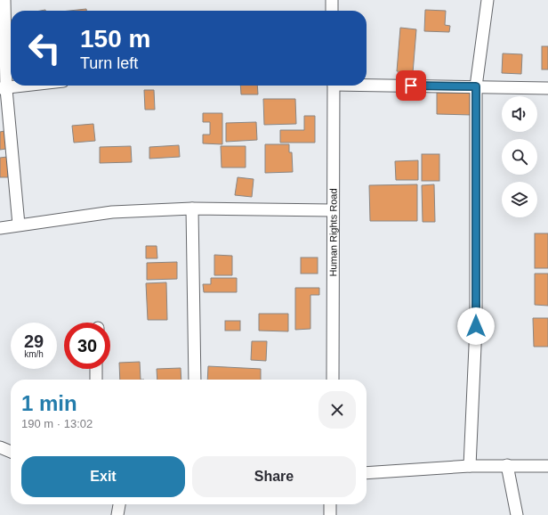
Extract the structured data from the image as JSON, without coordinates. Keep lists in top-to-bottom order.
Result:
{
  "streets": {
    "street": ["Human Rights Road"]
  },
  "page": {
    "turn": ["150 m", "Turn left"],
    "speed": "29 km/h",
    "limit": "30",
    "heading": ["1 min", "190 m · 13:02"],
    "buttons": ["Exit", "Share"]
  }
}
